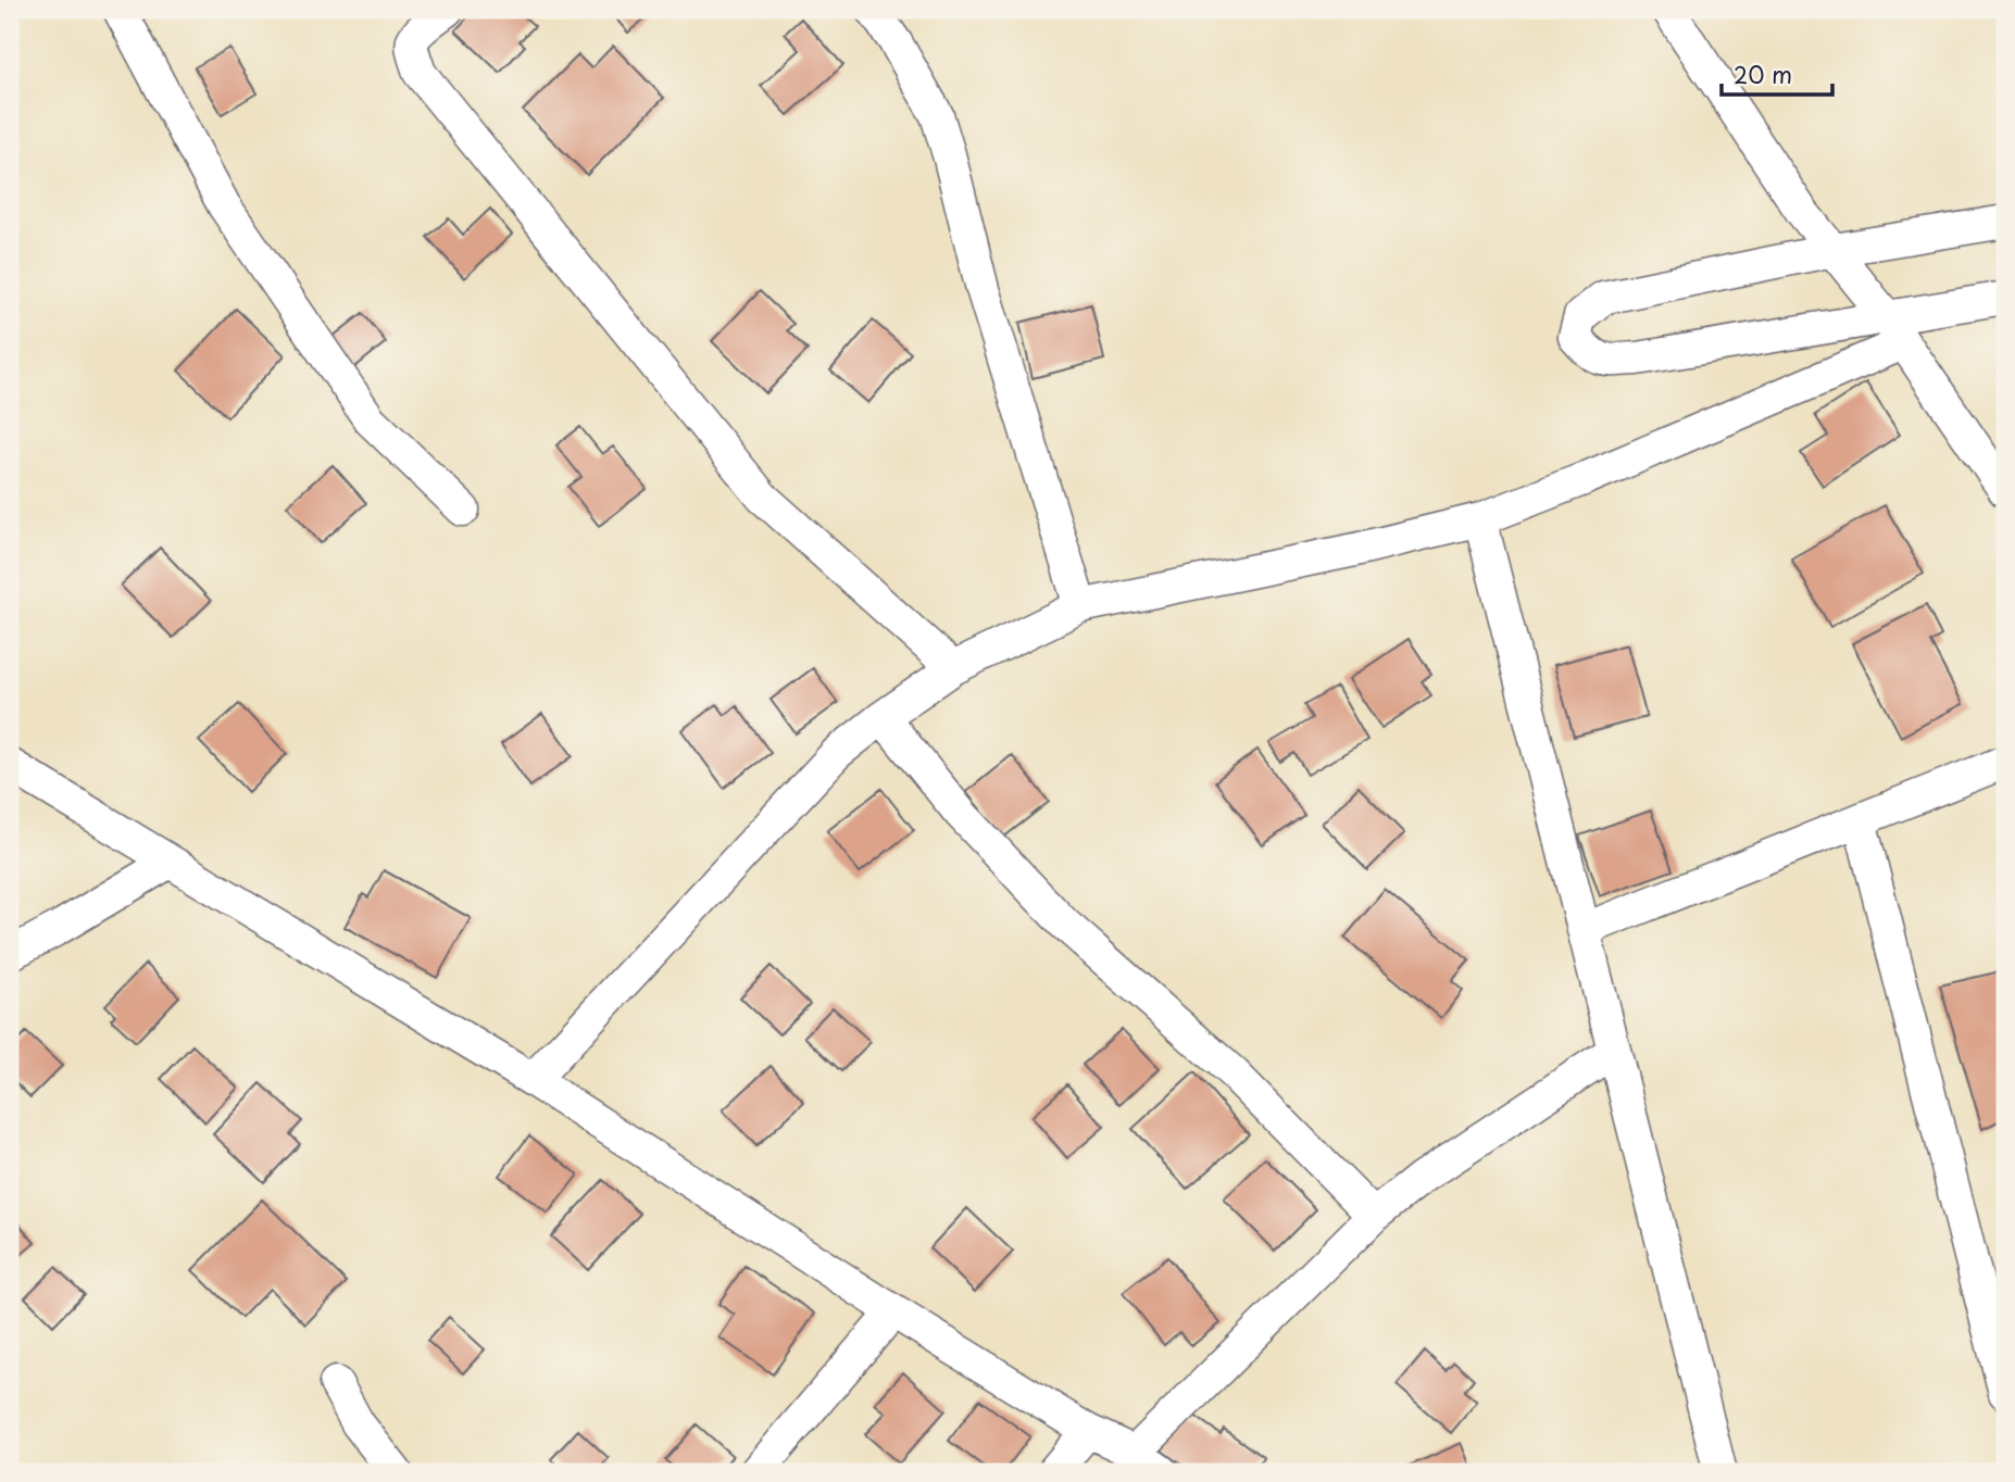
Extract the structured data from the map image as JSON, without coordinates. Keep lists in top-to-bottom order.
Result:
{
  "scale_bar": "20 m"
}
